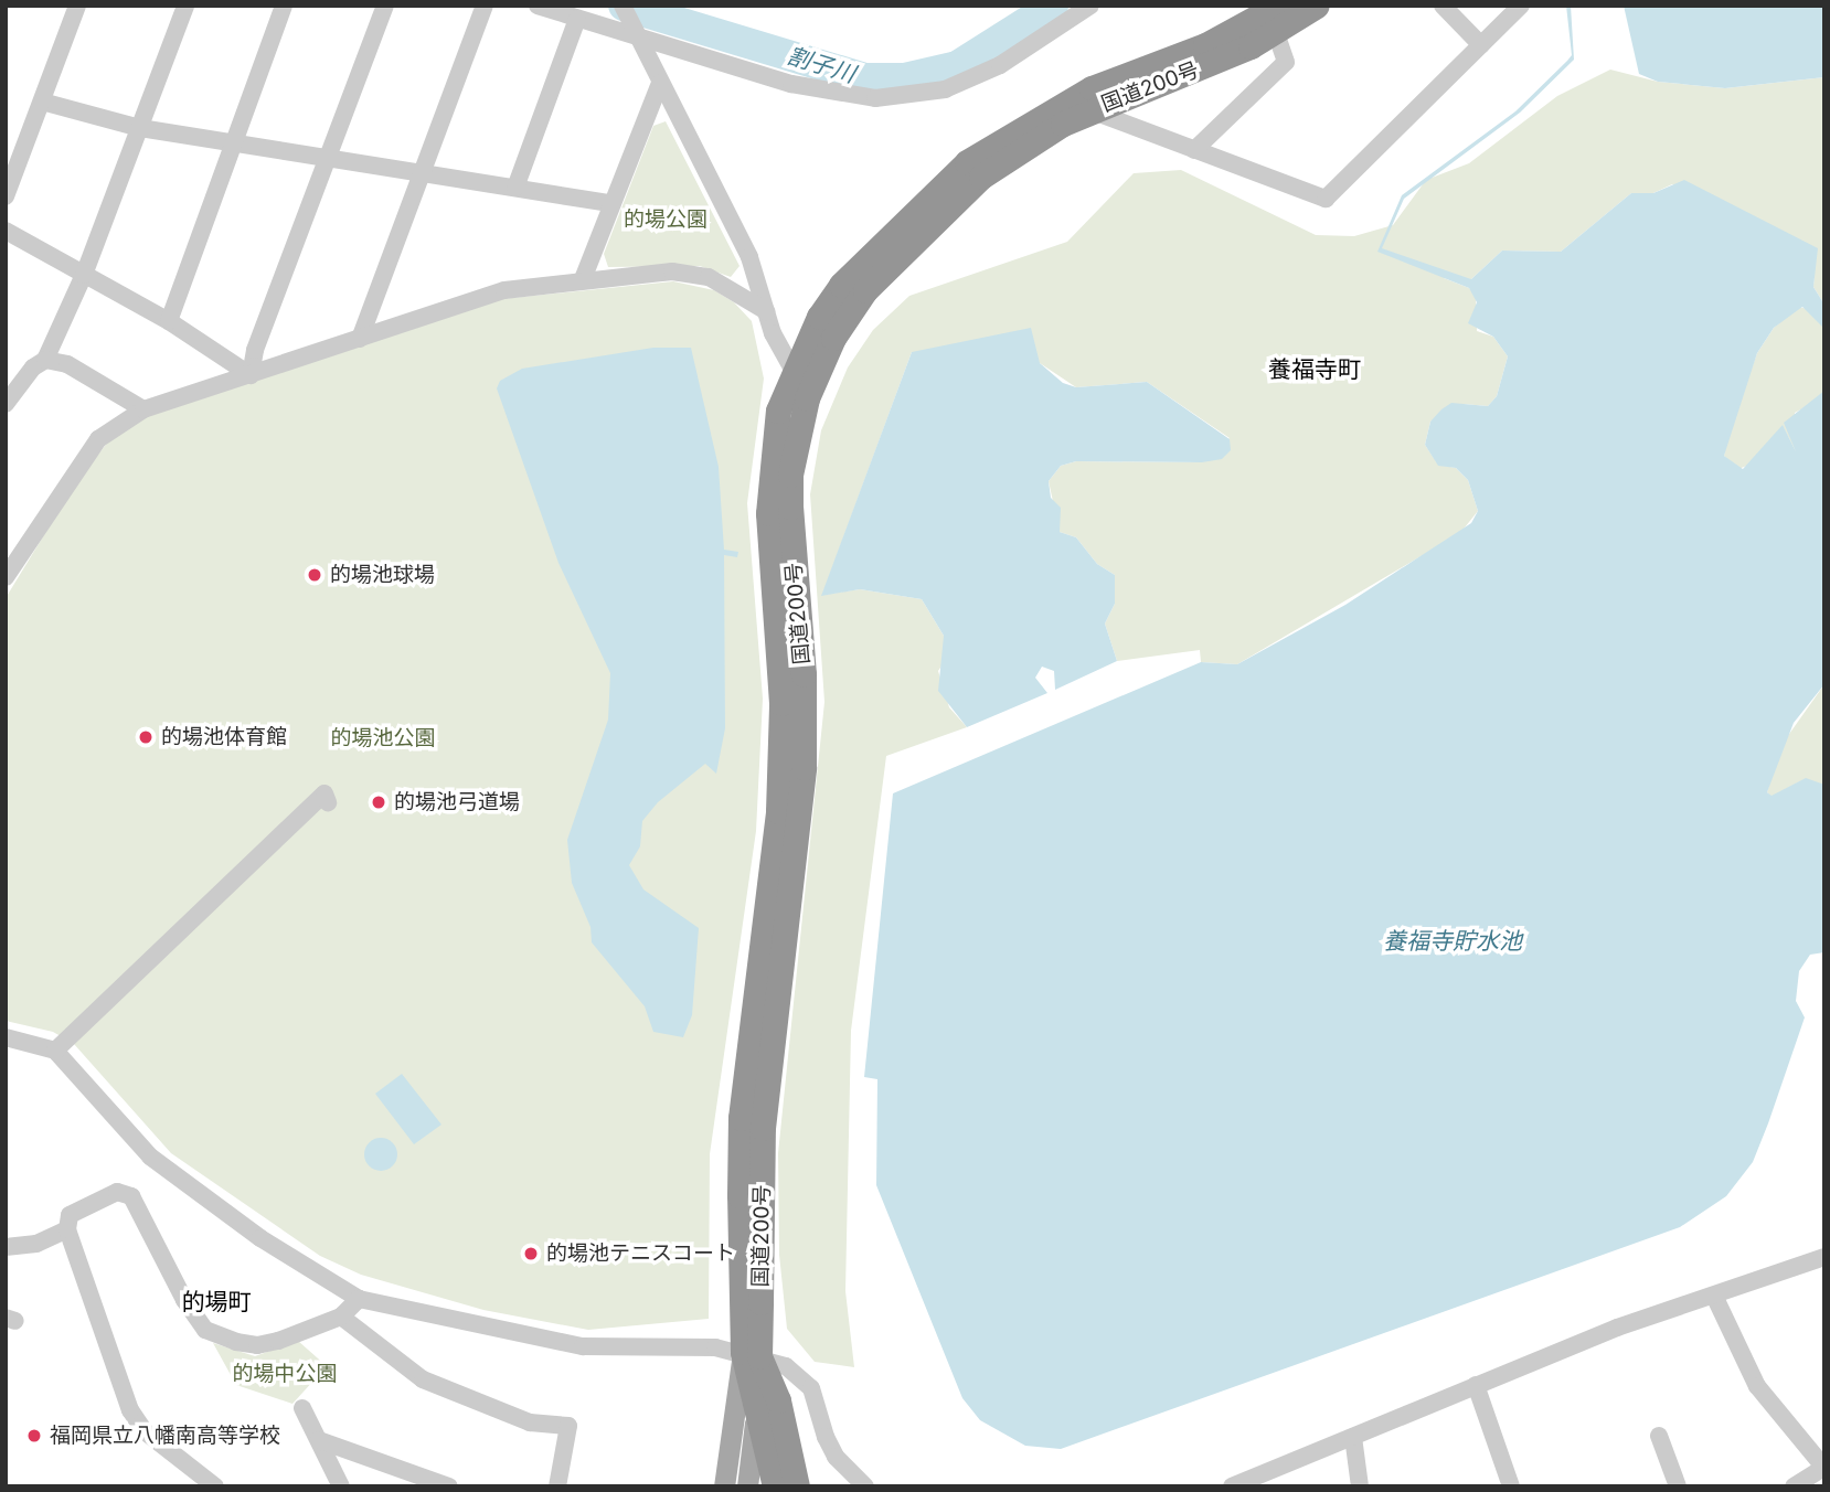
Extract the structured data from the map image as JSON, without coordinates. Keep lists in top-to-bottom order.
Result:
{
  "streets": {
    "highway": ["国道200号"]
  },
  "districts": ["養福寺町", "的場町"],
  "water": ["割子川", "養福寺貯水池"],
  "parks": ["的場公園", "的場池公園", "的場中公園"],
  "places": [
    "的場池球場",
    "的場池体育館",
    "的場池弓道場",
    "的場池テニスコート",
    "福岡県立八幡南高等学校"
  ]
}
